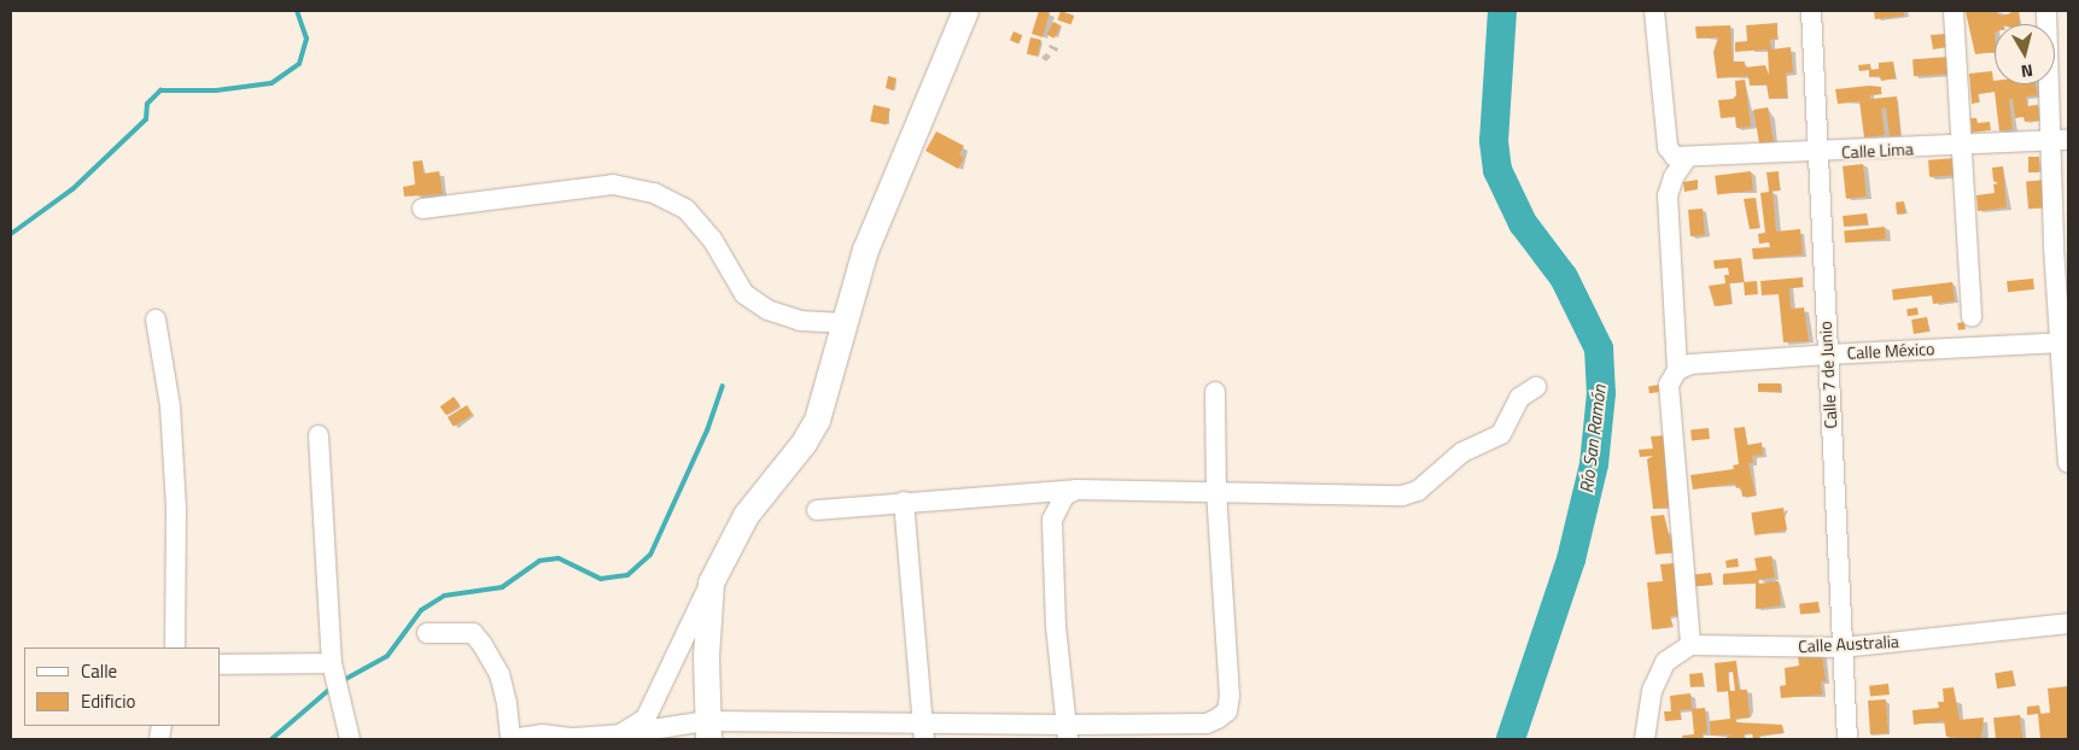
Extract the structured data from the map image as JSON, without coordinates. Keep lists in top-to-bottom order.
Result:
{
  "streets": {
    "street": [
      "Calle Lima",
      "Calle México",
      "Calle 7 de Junio",
      "Calle Australia"
    ]
  },
  "crossings": [
    ["Calle Lima", "Calle 7 de Junio"],
    ["Calle México", "Calle 7 de Junio"],
    ["Calle 7 de Junio", "Calle Australia"]
  ],
  "water": ["Río San Ramón"],
  "legend": ["Calle", "Edificio"],
  "north": "bottom"
}
